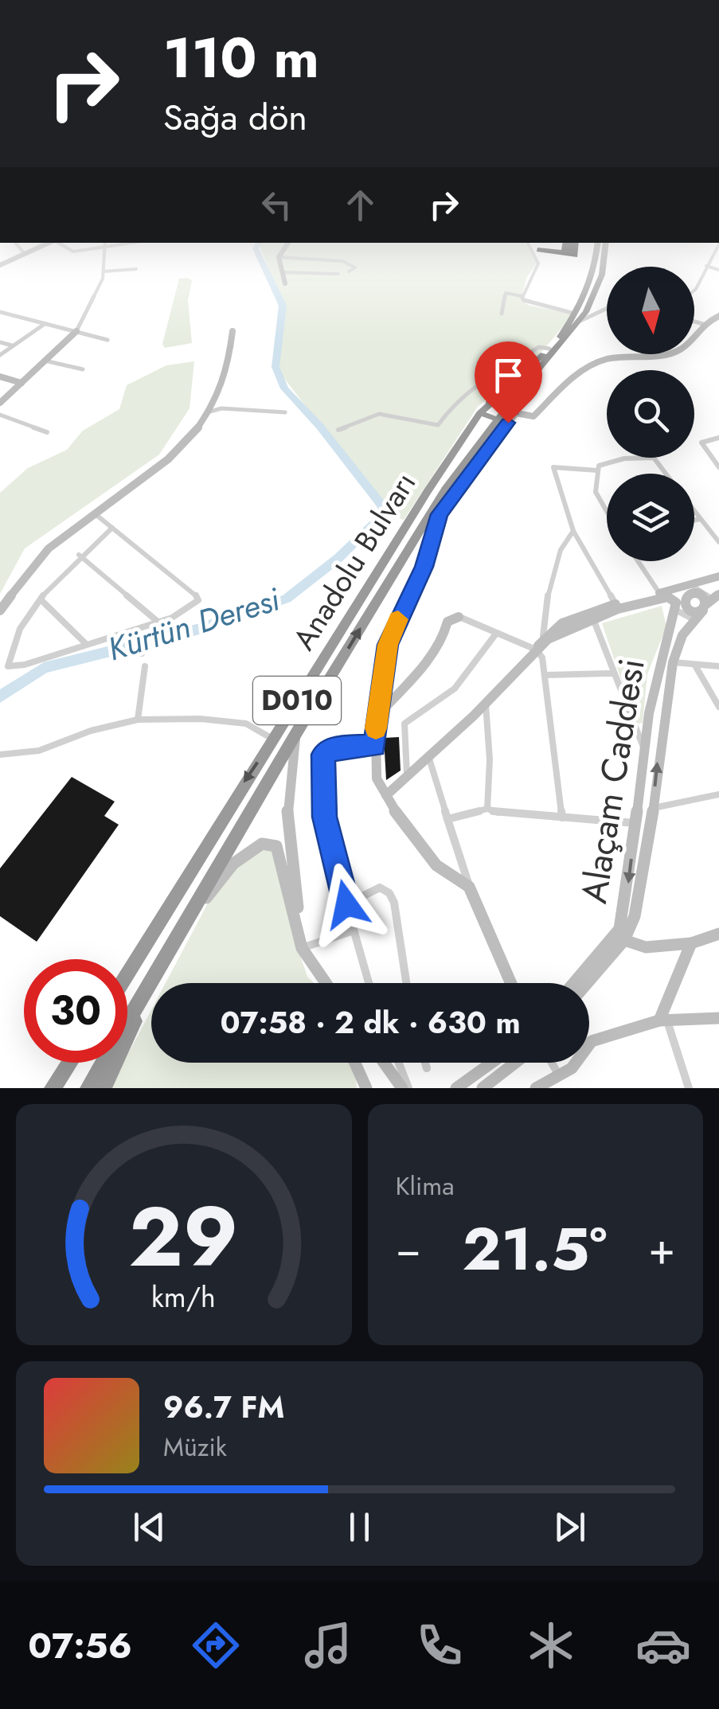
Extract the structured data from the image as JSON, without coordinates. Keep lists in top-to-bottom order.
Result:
{
  "streets": {
    "highway": ["Anadolu Bulvarı", "D010"],
    "street": ["Alaçam Caddesi"]
  },
  "crossings": [
    ["Anadolu Bulvarı", "D010"]
  ],
  "water": ["Kürtün Deresi"],
  "north": "bottom",
  "page": {
    "turn": ["110 m", "Sağa dön"],
    "limit": "30",
    "trip": "07:58 · 2 dk · 630 m",
    "tile": "Klima",
    "heat": ["−", "21.5°", "+"],
    "song": ["96.7 FM", "Müzik"],
    "tabs": "07:56",
    "gauge": ["29", "km/h"]
  }
}
